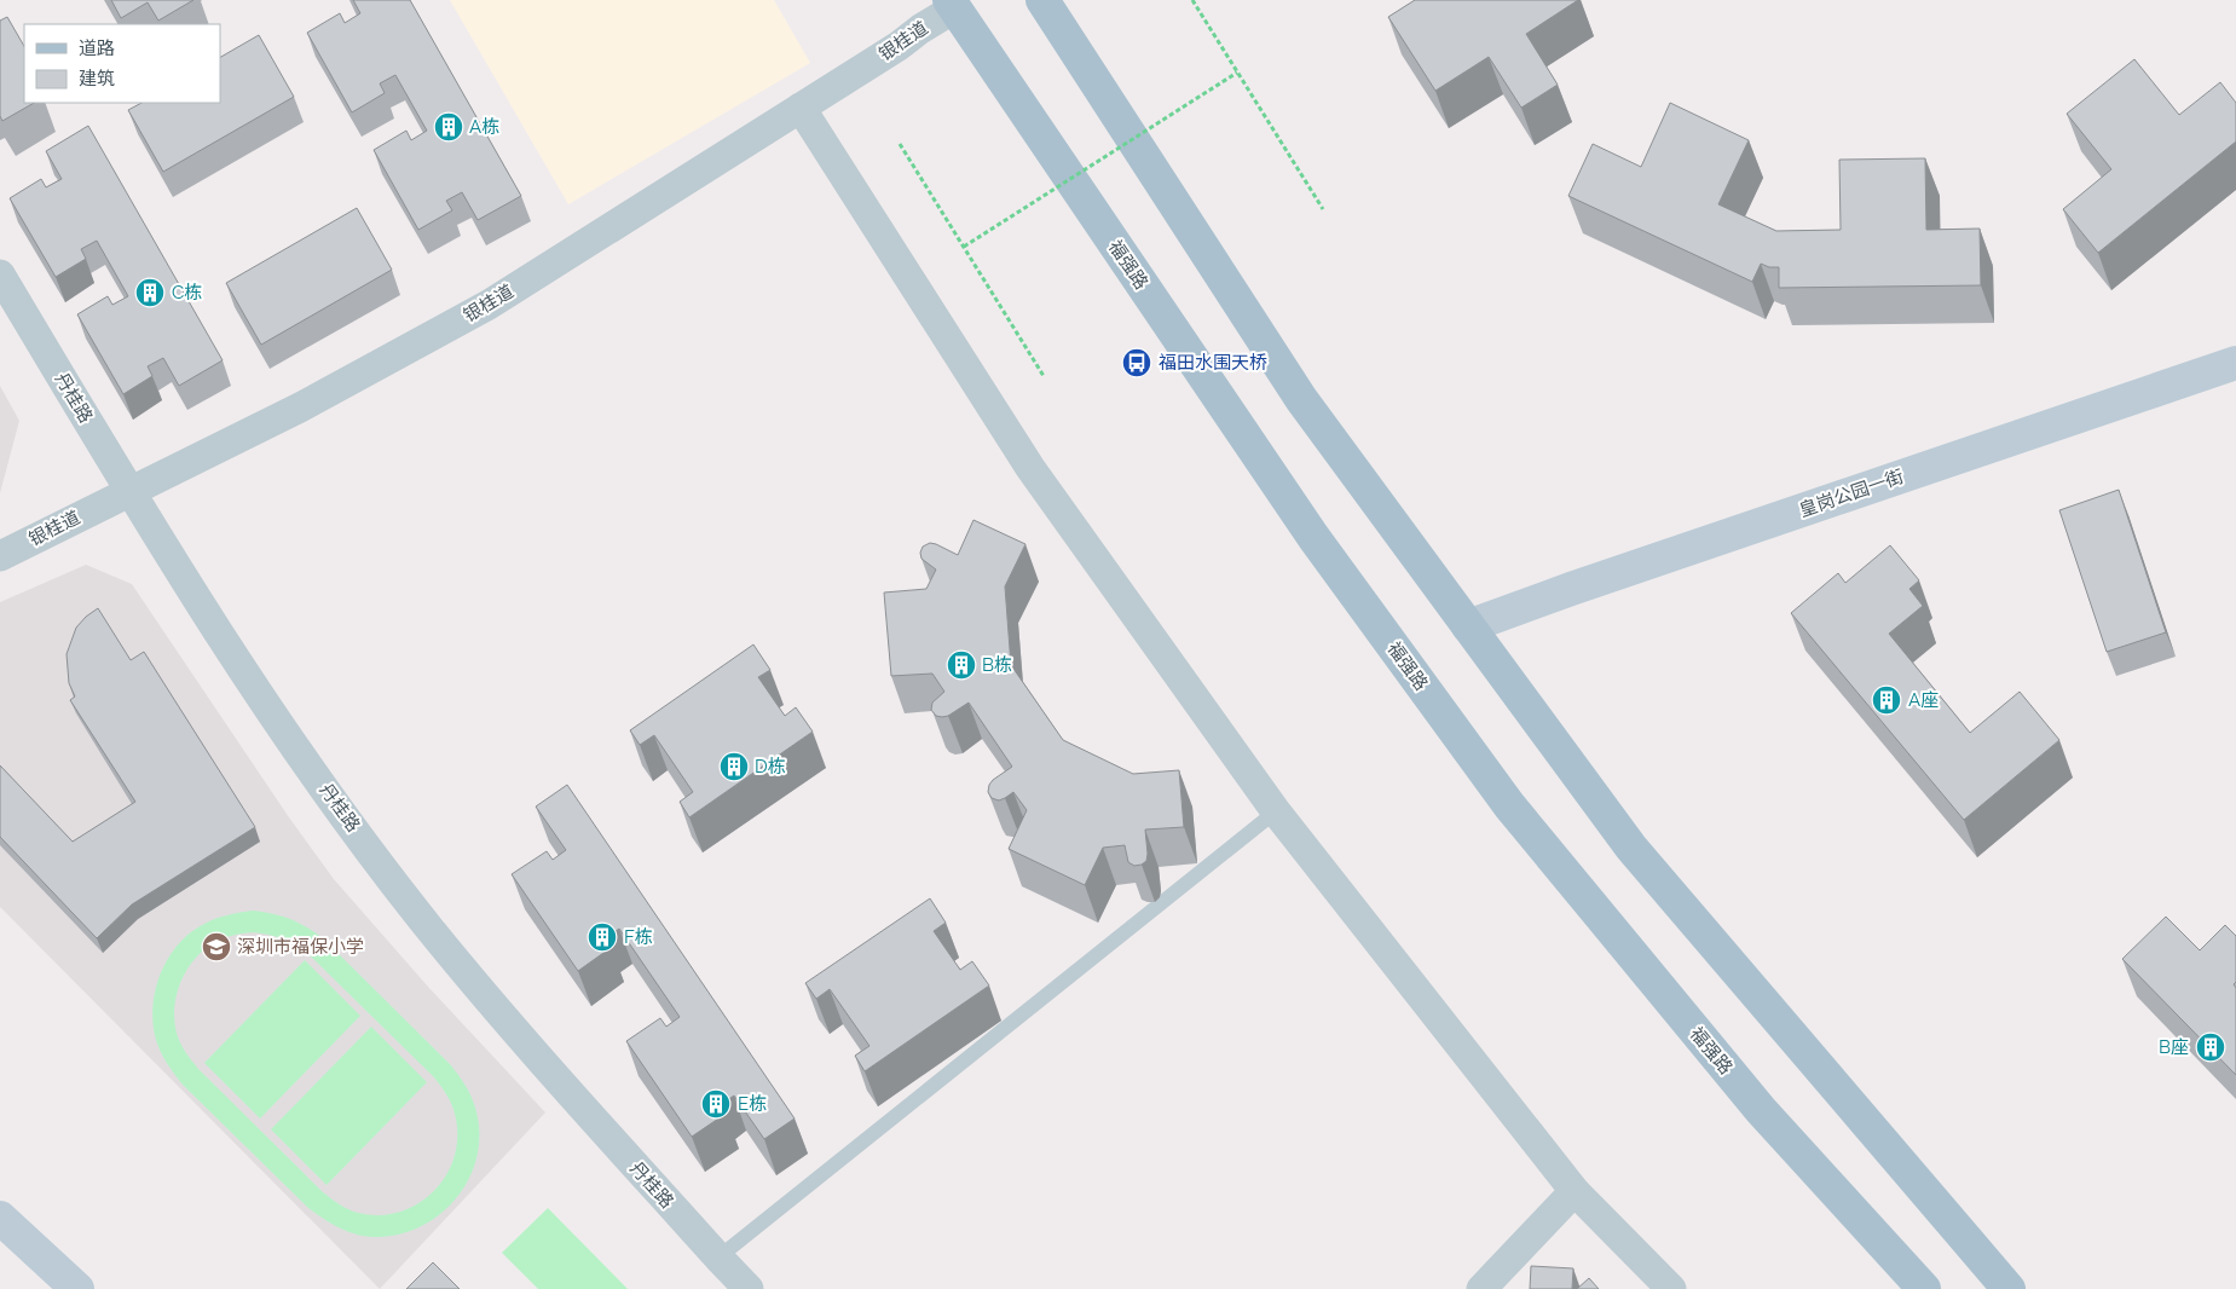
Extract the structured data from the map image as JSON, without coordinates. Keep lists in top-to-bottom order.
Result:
{
  "streets": {
    "main road": ["福强路"],
    "street": ["银桂道", "丹桂路", "皇岗公园一街"]
  },
  "crossings": [
    ["银桂道", "福强路"],
    ["银桂道", "丹桂路"]
  ],
  "places": {
    "building": [
      "A栋",
      "C栋",
      "B栋",
      "A座",
      "D栋",
      "F栋",
      "B座",
      "E栋"
    ],
    "bus stop": ["福田水围天桥"],
    "school or university": ["深圳市福保小学"]
  },
  "legend": ["道路", "建筑"]
}
